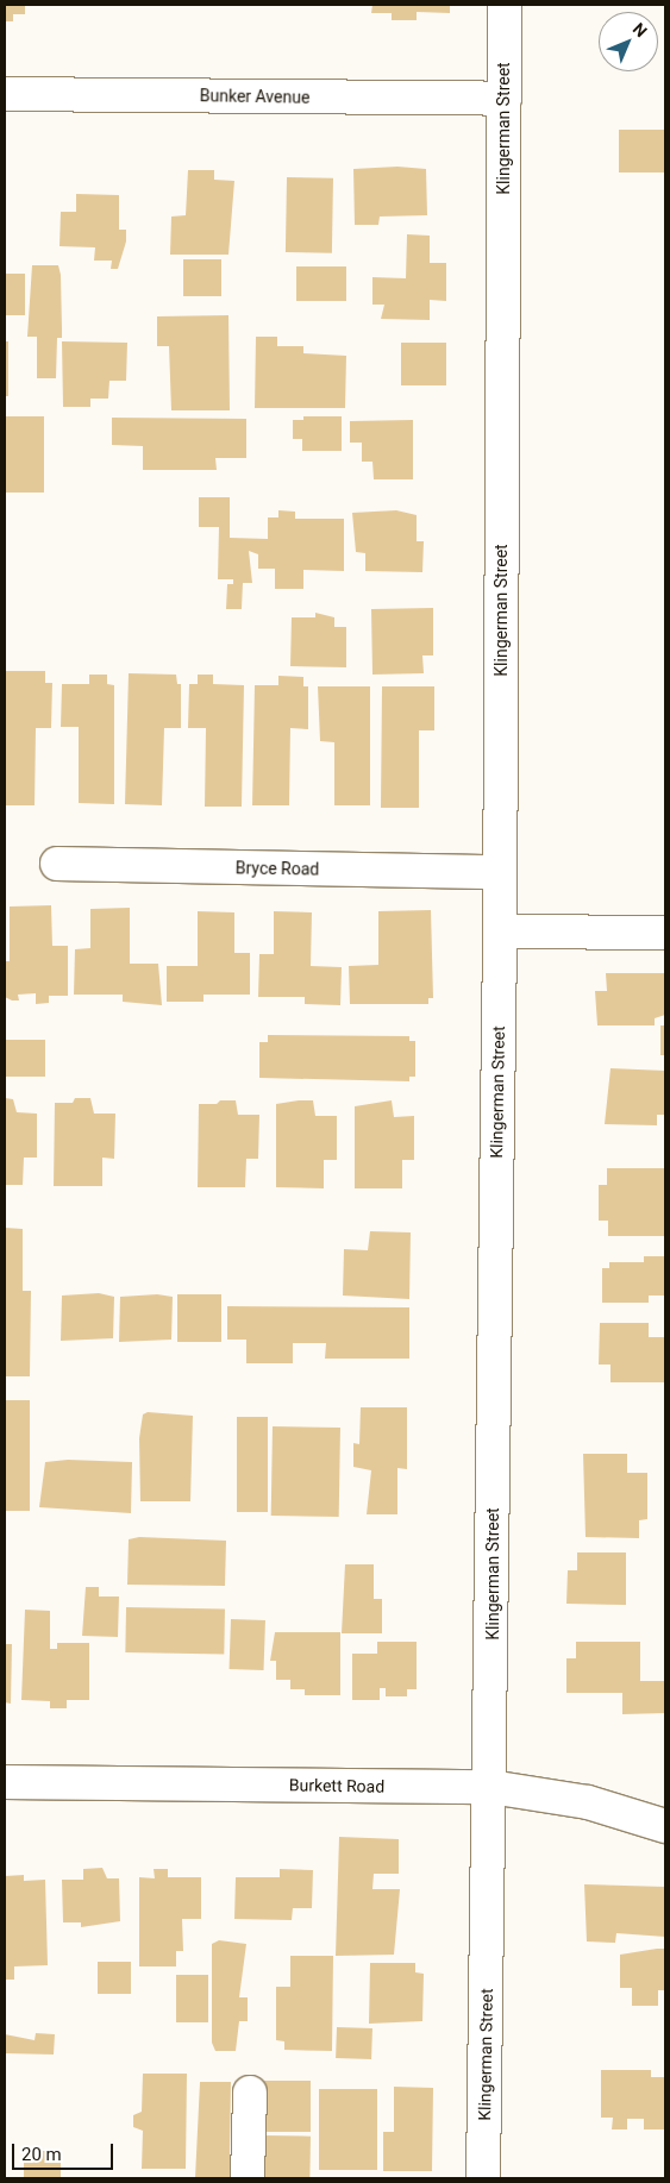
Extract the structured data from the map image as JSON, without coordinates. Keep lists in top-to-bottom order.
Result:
{
  "streets": {
    "street": [
      "Bunker Avenue",
      "Klingerman Street",
      "Bryce Road",
      "Burkett Road"
    ]
  },
  "crossings": [
    ["Bunker Avenue", "Klingerman Street"],
    ["Klingerman Street", "Bryce Road"],
    ["Klingerman Street", "Burkett Road"]
  ],
  "scale_bar": "20 m",
  "north": "top right"
}
